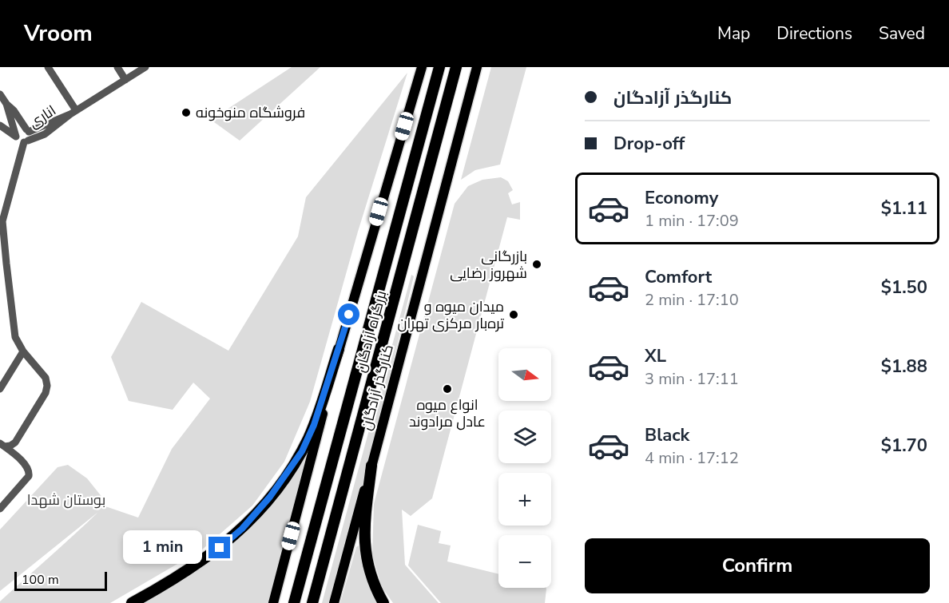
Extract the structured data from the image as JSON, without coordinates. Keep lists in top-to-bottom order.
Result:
{
  "streets": {
    "highway": ["بزرگراه آزادگان"],
    "main road": ["کنارگذر آزادگان"],
    "street": ["اناری"]
  },
  "parks": ["بوستان شهدا"],
  "places": [
    "فروشگاه منوخونه",
    "بازرگانی شهروز رضایی",
    "میدان میوه و تره‌بار مرکزی تهران",
    "انواع میوه عادل مرادوند"
  ],
  "scale_bar": "100 m",
  "north": "right",
  "page": {
    "header": "Vroom",
    "nav": ["Map", "Directions", "Saved"],
    "banner": ["کنارگذر آزادگان", "Drop-off"],
    "list": [
      {
        "name": "Economy",
        "note": "1 min · 17:09",
        "value": "$1.11"
      },
      {
        "name": "Comfort",
        "note": "2 min · 17:10",
        "value": "$1.50"
      },
      {
        "name": "XL",
        "note": "3 min · 17:11",
        "value": "$1.88"
      },
      {
        "name": "Black",
        "note": "4 min · 17:12",
        "value": "$1.70"
      }
    ],
    "map_buttons": ["+", "−"],
    "buttons": "Confirm",
    "bubble": "1 min",
    "scale": "100 m"
  }
}
